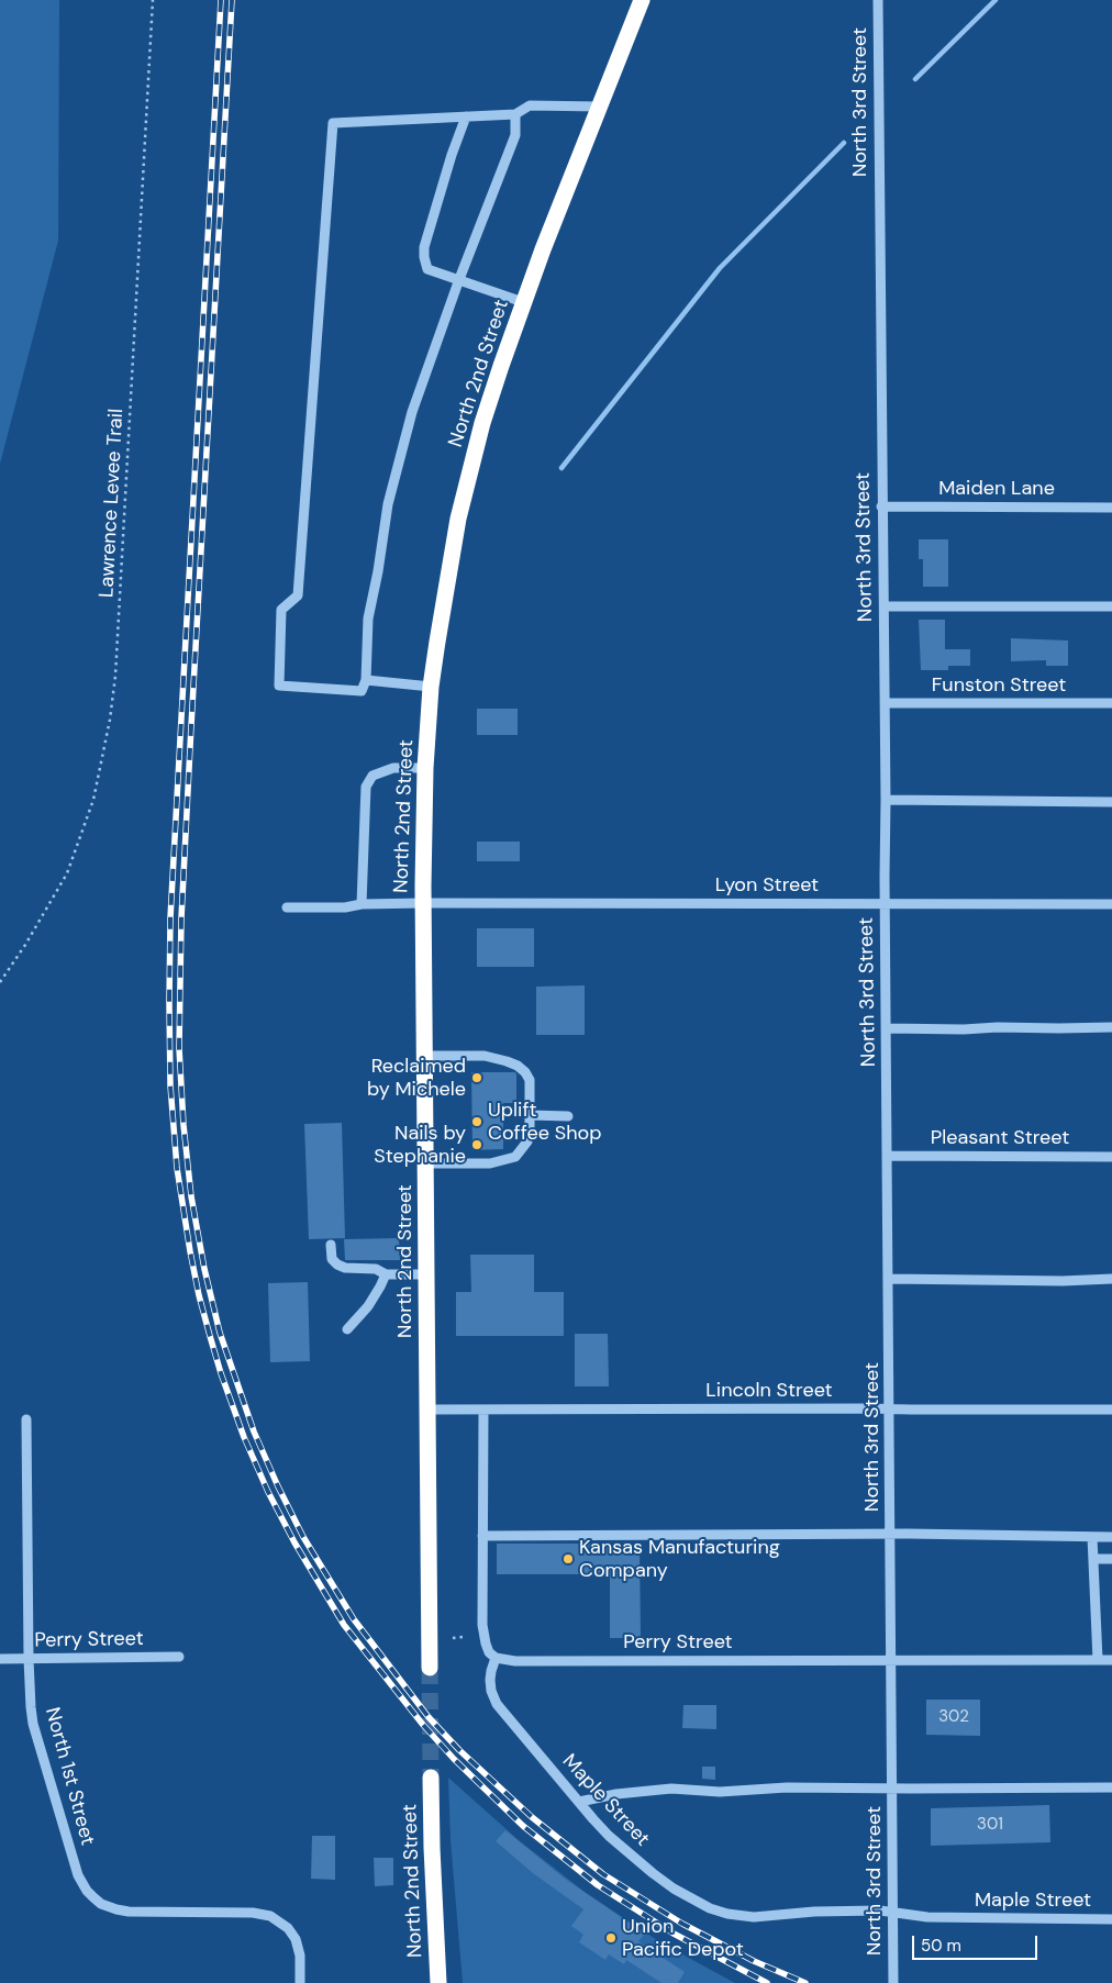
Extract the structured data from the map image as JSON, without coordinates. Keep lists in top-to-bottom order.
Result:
{
  "streets": {
    "highway": ["North 2nd Street"],
    "street": [
      "North 3rd Street",
      "Maiden Lane",
      "Funston Street",
      "Lyon Street",
      "Pleasant Street",
      "Lincoln Street",
      "Perry Street",
      "North 1st Street",
      "Maple Street"
    ],
    "path": ["Lawrence Levee Trail"]
  },
  "crossings": [
    ["North 3rd Street", "Maiden Lane"],
    ["North 3rd Street", "Funston Street"],
    ["North 3rd Street", "Lyon Street"],
    ["North 3rd Street", "Pleasant Street"],
    ["North 3rd Street", "Lincoln Street"],
    ["North 3rd Street", "Perry Street"],
    ["North 3rd Street", "Maple Street"],
    ["North 2nd Street", "Lyon Street"],
    ["North 2nd Street", "Lincoln Street"],
    ["Perry Street", "North 1st Street"],
    ["Perry Street", "Maple Street"]
  ],
  "places": [
    "Reclaimed by Michele",
    "Uplift Coffee Shop",
    "Nails by Stephanie",
    "Kansas Manufacturing Company",
    "Union Pacific Depot"
  ],
  "house_numbers": ["302", "301"],
  "scale_bar": "50 m"
}
